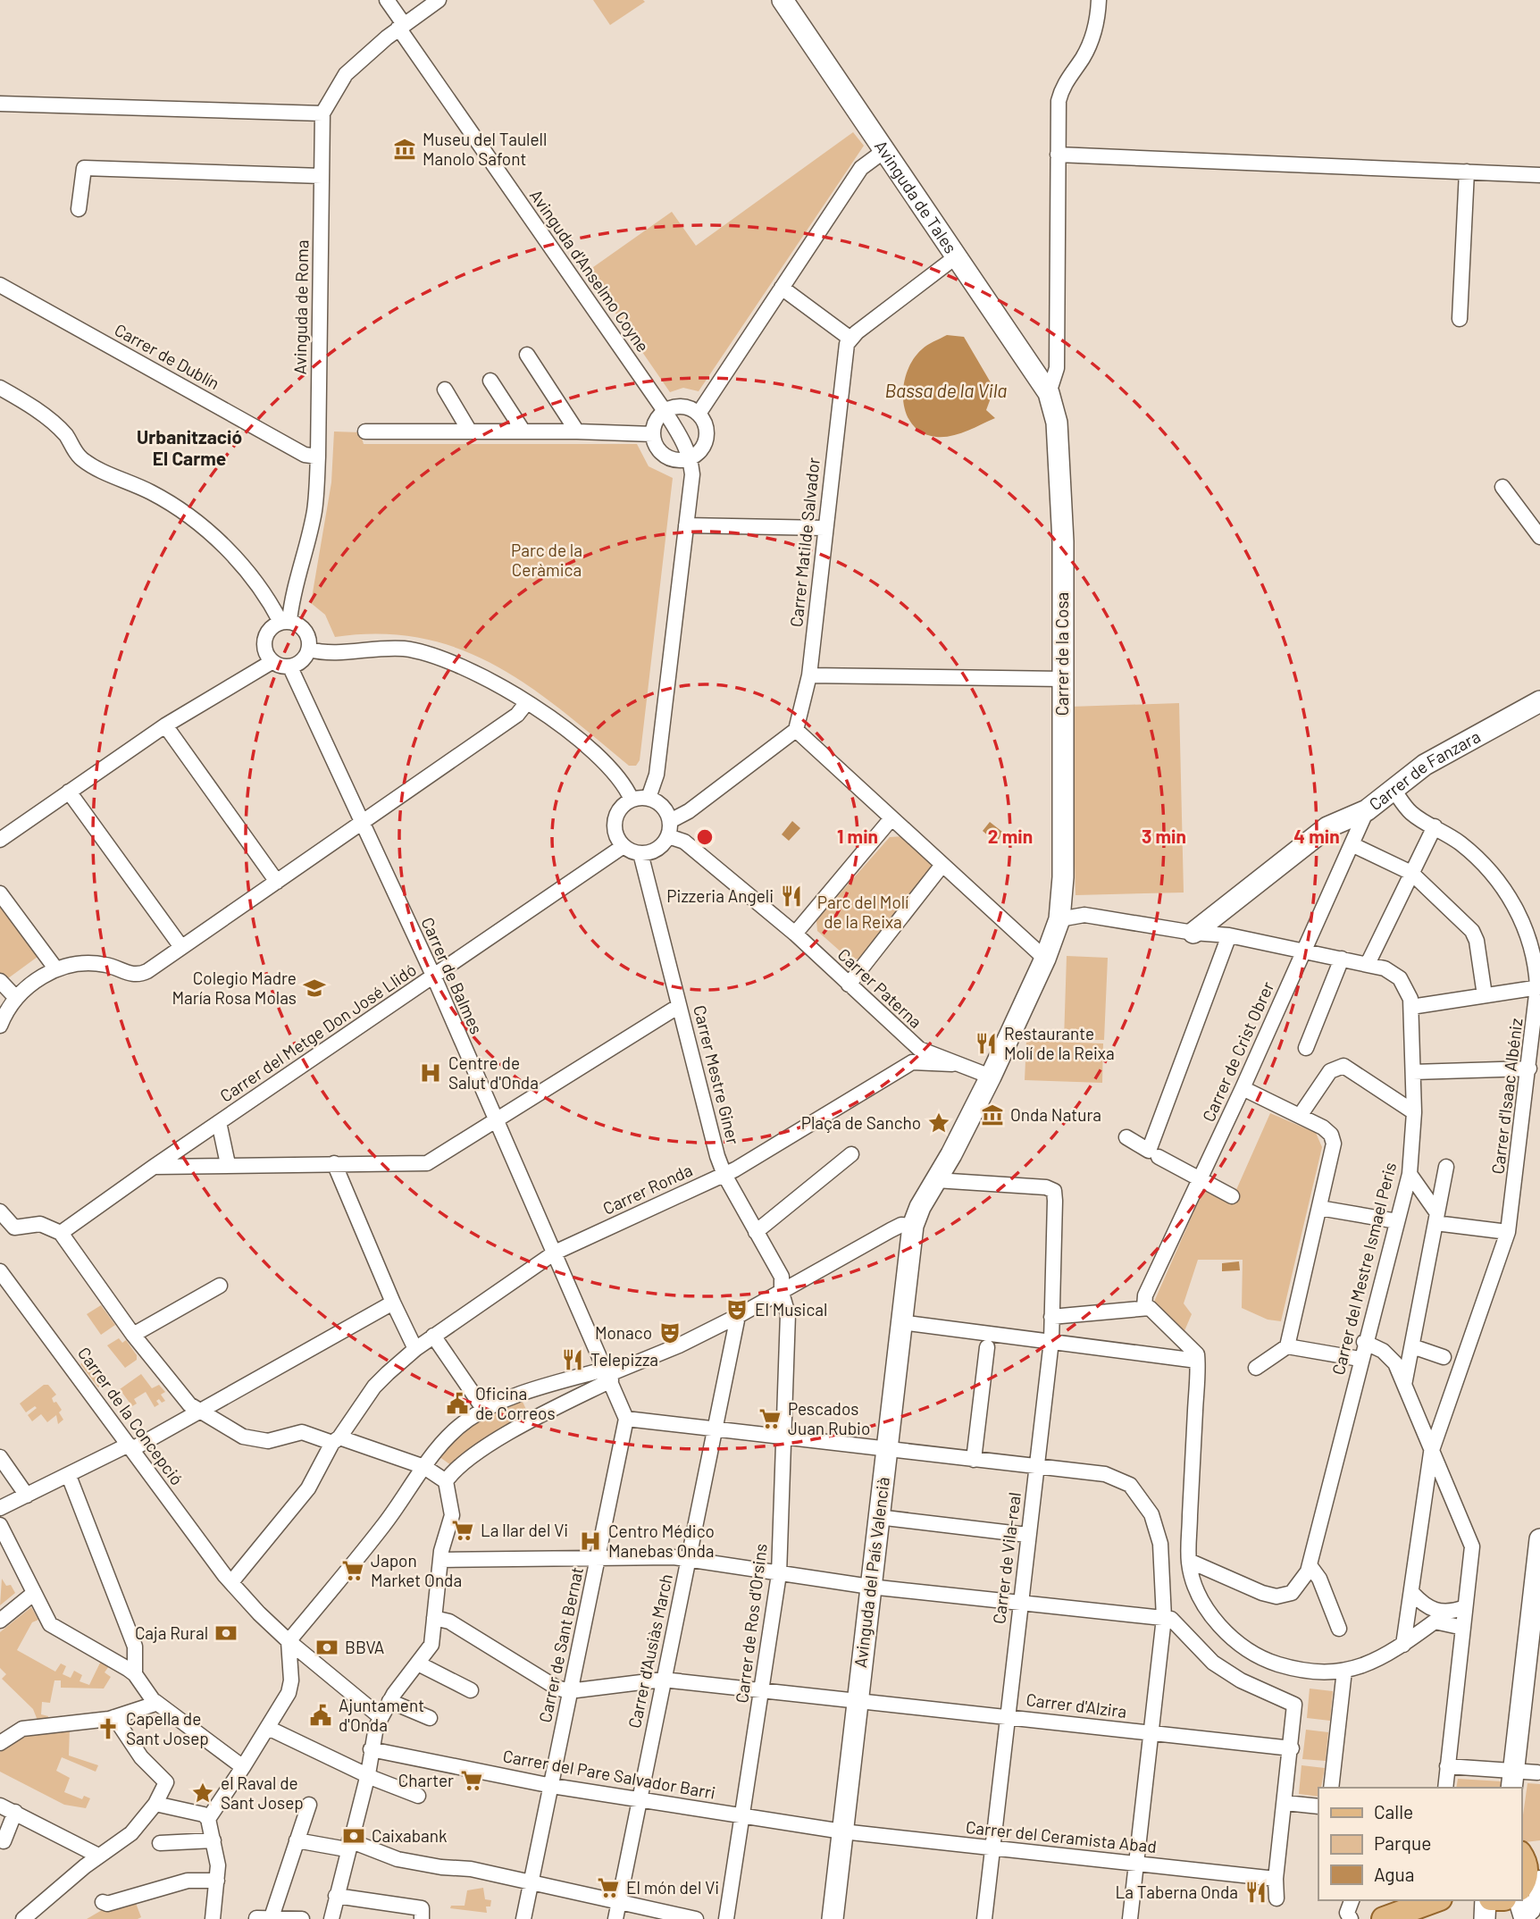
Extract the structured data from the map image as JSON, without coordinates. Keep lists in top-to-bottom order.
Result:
{
  "streets": {
    "main road": [
      "Avinguda de Tales",
      "Carrer de la Cosa",
      "Carrer de Fanzara",
      "Avinguda del País Valencià"
    ],
    "street": [
      "Avinguda d'Anselmo Coyne",
      "Avinguda de Roma",
      "Carrer de Dublín",
      "Carrer Matilde Salvador",
      "Carrer de Balmes",
      "Carrer Paterna",
      "Carrer del Metge Don José Llidó",
      "Carrer de Crist Obrer",
      "Carrer Mestre Giner",
      "Carrer d'Isaac Albéniz",
      "Carrer Ronda",
      "Carrer del Mestre Ismael Peris",
      "Carrer de la Concepció",
      "Carrer de Vila-real",
      "Carrer de Ros d'Orsins",
      "Carrer de Sant Bernat",
      "Carrer d'Ausiàs March",
      "Carrer d'Alzira",
      "Carrer del Pare Salvador Barri",
      "Carrer del Ceramista Abad"
    ]
  },
  "crossings": [
    ["Avinguda de Tales", "Carrer de la Cosa"],
    ["Avinguda d'Anselmo Coyne", "Avinguda de Roma"],
    ["Avinguda d'Anselmo Coyne", "Carrer Paterna"],
    ["Avinguda d'Anselmo Coyne", "Carrer del Metge Don José Llidó"],
    ["Avinguda d'Anselmo Coyne", "Carrer Mestre Giner"],
    ["Avinguda de Roma", "Carrer de Dublín"],
    ["Avinguda de Roma", "Carrer de Balmes"],
    ["Carrer de la Cosa", "Carrer Paterna"],
    ["Carrer de la Cosa", "Carrer del Mestre Ismael Peris"],
    ["Carrer de la Cosa", "Carrer de Vila-real"],
    ["Carrer de la Cosa", "Avinguda del País Valencià"],
    ["Carrer de Fanzara", "Carrer de Crist Obrer"],
    ["Carrer de Fanzara", "Carrer d'Isaac Albéniz"],
    ["Carrer de Fanzara", "Carrer del Mestre Ismael Peris"],
    ["Carrer de Balmes", "Carrer del Metge Don José Llidó"],
    ["Carrer de Balmes", "Carrer Ronda"],
    ["Carrer Paterna", "Carrer del Metge Don José Llidó"],
    ["Carrer Paterna", "Carrer Mestre Giner"],
    ["Carrer Paterna", "Carrer Ronda"],
    ["Carrer del Metge Don José Llidó", "Carrer Mestre Giner"],
    ["Carrer de Crist Obrer", "Carrer del Mestre Ismael Peris"],
    ["Carrer Mestre Giner", "Carrer Ronda"],
    ["Carrer Mestre Giner", "Carrer de Ros d'Orsins"],
    ["Carrer Ronda", "Carrer de la Concepció"],
    ["Carrer de Vila-real", "Carrer d'Alzira"],
    ["Carrer de Vila-real", "Carrer del Ceramista Abad"],
    ["Avinguda del País Valencià", "Carrer d'Alzira"],
    ["Avinguda del País Valencià", "Carrer del Pare Salvador Barri"],
    ["Avinguda del País Valencià", "Carrer del Ceramista Abad"],
    ["Carrer de Ros d'Orsins", "Carrer d'Alzira"],
    ["Carrer de Ros d'Orsins", "Carrer del Pare Salvador Barri"],
    ["Carrer de Sant Bernat", "Carrer d'Alzira"],
    ["Carrer de Sant Bernat", "Carrer del Pare Salvador Barri"],
    ["Carrer d'Ausiàs March", "Carrer d'Alzira"],
    ["Carrer d'Ausiàs March", "Carrer del Pare Salvador Barri"],
    ["Carrer del Pare Salvador Barri", "Carrer del Ceramista Abad"]
  ],
  "districts": ["Urbanització El Carme"],
  "water": ["Bassa de la Vila"],
  "parks": ["Parc de la Ceràmica", "Parc del Molí de la Reixa"],
  "places": {
    "museum": ["Museu del Taulell Manolo Safont", "Onda Natura"],
    "restaurant": [
      "Pizzeria Angeli",
      "Restaurante Molí de la Reixa",
      "Telepizza",
      "La Taberna Onda"
    ],
    "school or university": ["Colegio Madre María Rosa Molas"],
    "hospital": ["Centre de Salut d'Onda", "Centro Médico Manebas Onda"],
    "place": ["Plaça de Sancho", "el Raval de Sant Josep"],
    "theatre": ["El Musical", "Monaco"],
    "public building": ["Oficina de Correos", "Ajuntament d'Onda"],
    "supermarket": [
      "Pescados Juan Rubio",
      "La llar del Vi",
      "Japon Market Onda",
      "Charter",
      "El món del Vi"
    ],
    "bank": ["Caja Rural", "BBVA", "Caixabank"],
    "church": ["Capella de Sant Josep"]
  },
  "legend": ["Calle", "Parque", "Agua"],
  "rings": [
    "1 min",
    "2 min",
    "3 min",
    "4 min"
  ]
}
